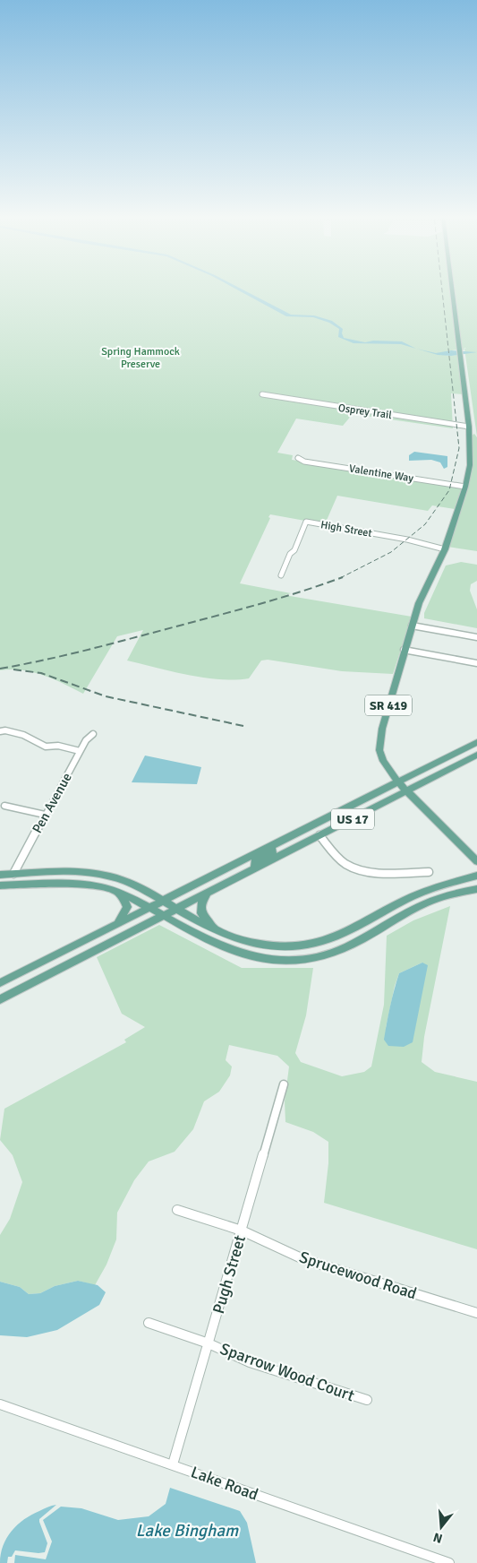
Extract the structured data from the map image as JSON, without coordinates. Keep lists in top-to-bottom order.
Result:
{
  "streets": {
    "main road": ["SR 419", "US 17"],
    "street": [
      "Osprey Trail",
      "Valentine Way",
      "High Street",
      "Pen Avenue",
      "Pugh Street",
      "Sprucewood Road",
      "Sparrow Wood Court",
      "Lake Road"
    ]
  },
  "crossings": [
    ["Osprey Trail", "SR 419"],
    ["Valentine Way", "SR 419"],
    ["High Street", "SR 419"],
    ["SR 419", "US 17"],
    ["Pugh Street", "Sprucewood Road"],
    ["Pugh Street", "Sparrow Wood Court"],
    ["Pugh Street", "Lake Road"]
  ],
  "water": ["Lake Bingham"],
  "parks": ["Spring Hammock Preserve"],
  "north": "bottom"
}
